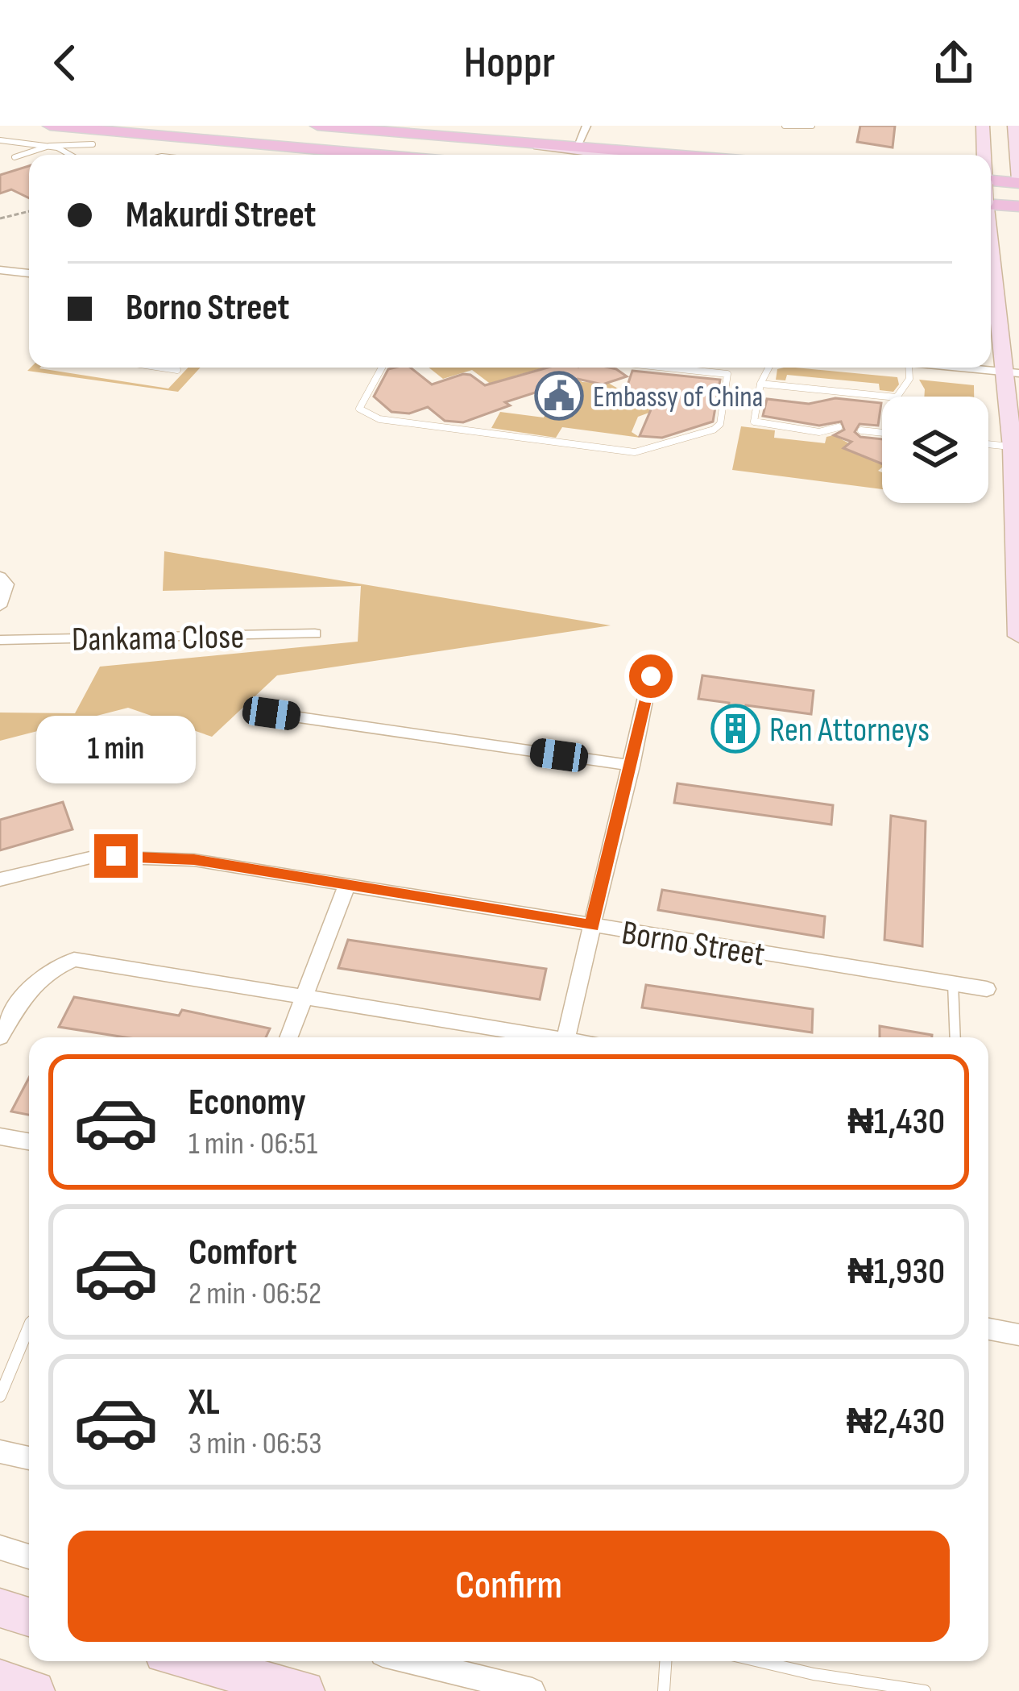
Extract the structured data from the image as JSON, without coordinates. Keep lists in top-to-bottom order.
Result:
{
  "streets": {
    "street": ["Dankama Close", "Borno Street"]
  },
  "places": {
    "public building": ["Embassy of China"],
    "building": ["Ren Attorneys"]
  },
  "page": {
    "header": "Hoppr",
    "banner": ["Makurdi Street", "Borno Street"],
    "bubble": "1 min",
    "list": [
      {
        "name": "Economy",
        "note": "1 min · 06:51",
        "value": "₦1,430"
      },
      {
        "name": "Comfort",
        "note": "2 min · 06:52",
        "value": "₦1,930"
      },
      {
        "name": "XL",
        "note": "3 min · 06:53",
        "value": "₦2,430"
      }
    ],
    "buttons": "Confirm"
  }
}
